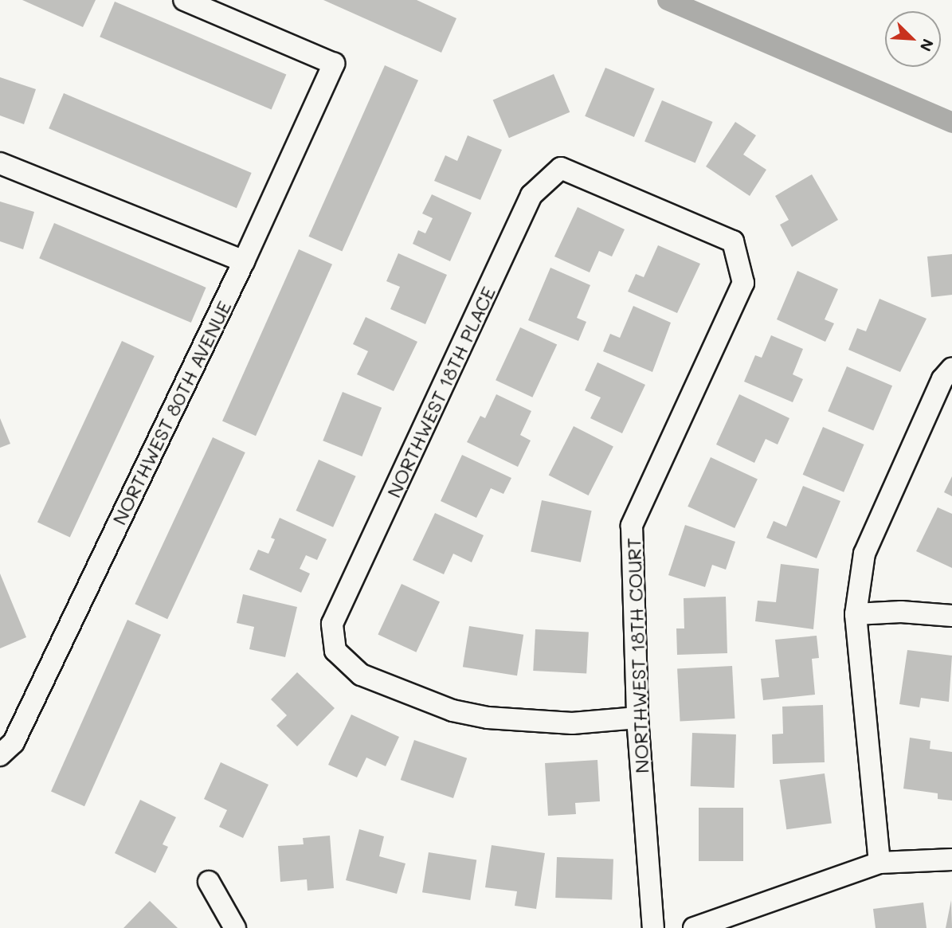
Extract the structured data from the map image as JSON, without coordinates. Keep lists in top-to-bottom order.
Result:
{
  "streets": {
    "street": ["NORTHWEST 18TH PLACE", "NORTHWEST 80TH AVENUE", "NORTHWEST 18TH COURT"]
  },
  "crossings": [
    ["NORTHWEST 18TH PLACE", "NORTHWEST 18TH COURT"]
  ],
  "north": "bottom right"
}
